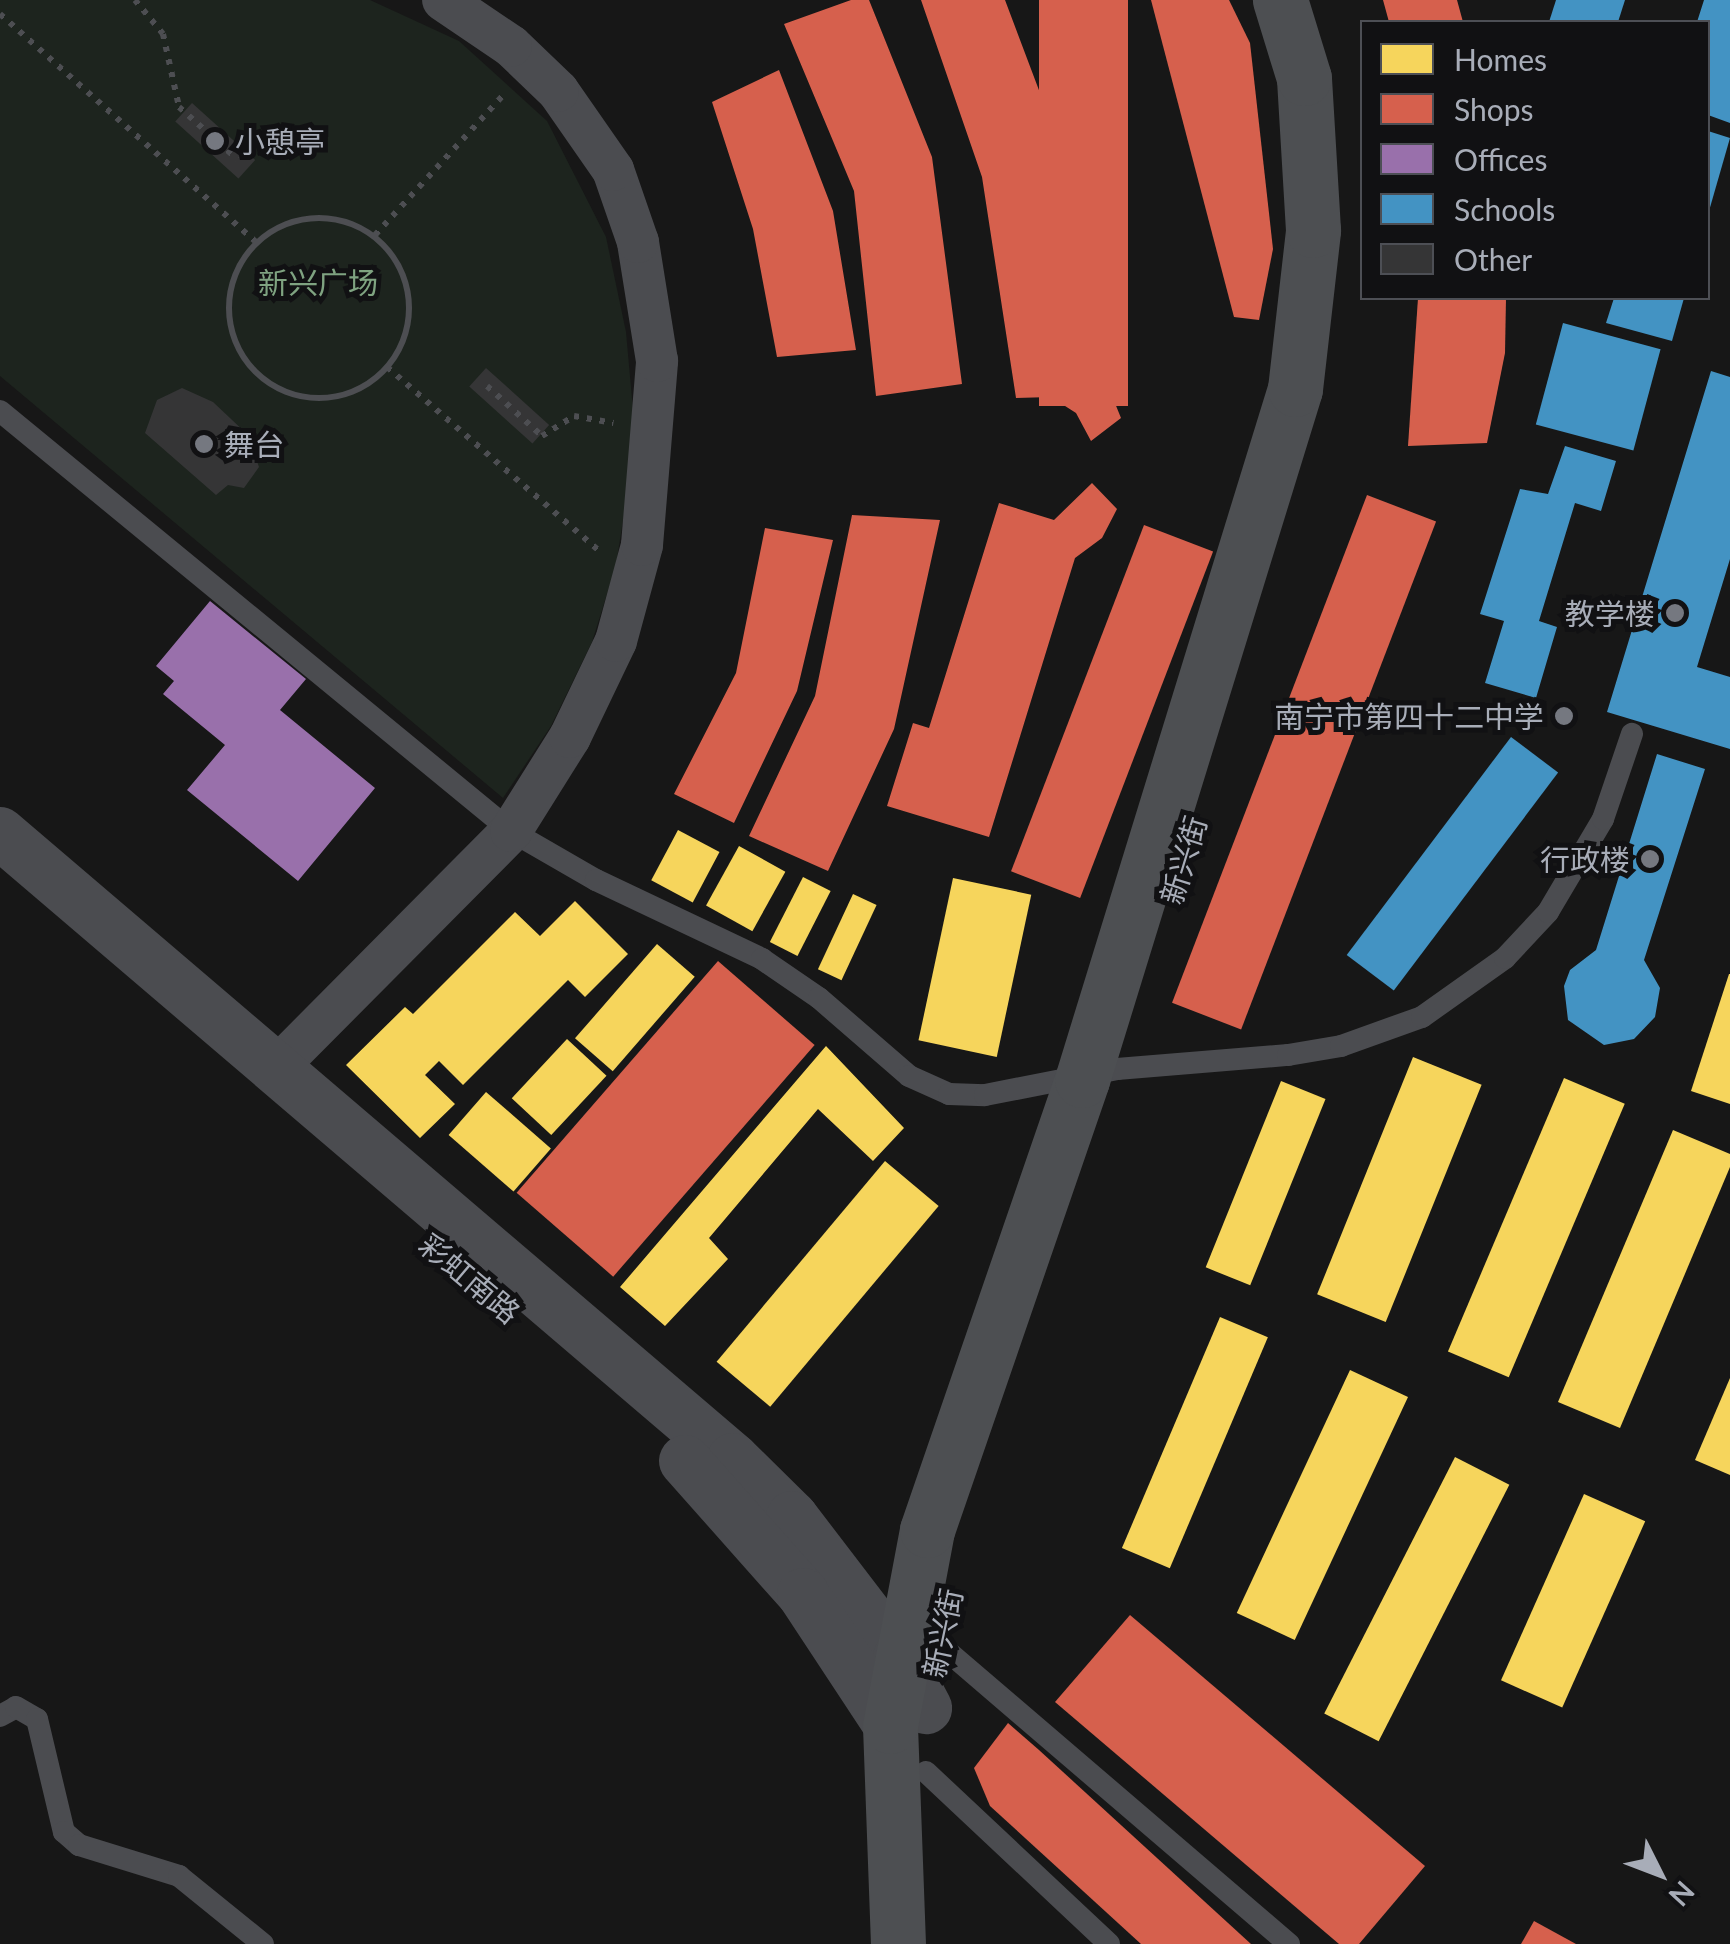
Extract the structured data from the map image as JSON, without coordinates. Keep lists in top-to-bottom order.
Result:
{
  "streets": {
    "main road": ["新兴街"],
    "street": ["彩虹南路"]
  },
  "crossings": [
    ["新兴街", "彩虹南路"]
  ],
  "parks": ["新兴广场"],
  "places": [
    "小憩亭",
    "舞台",
    "教学楼",
    "南宁市第四十二中学",
    "行政楼"
  ],
  "legend": [
    "Homes",
    "Shops",
    "Offices",
    "Schools",
    "Other"
  ],
  "north": "bottom right"
}
